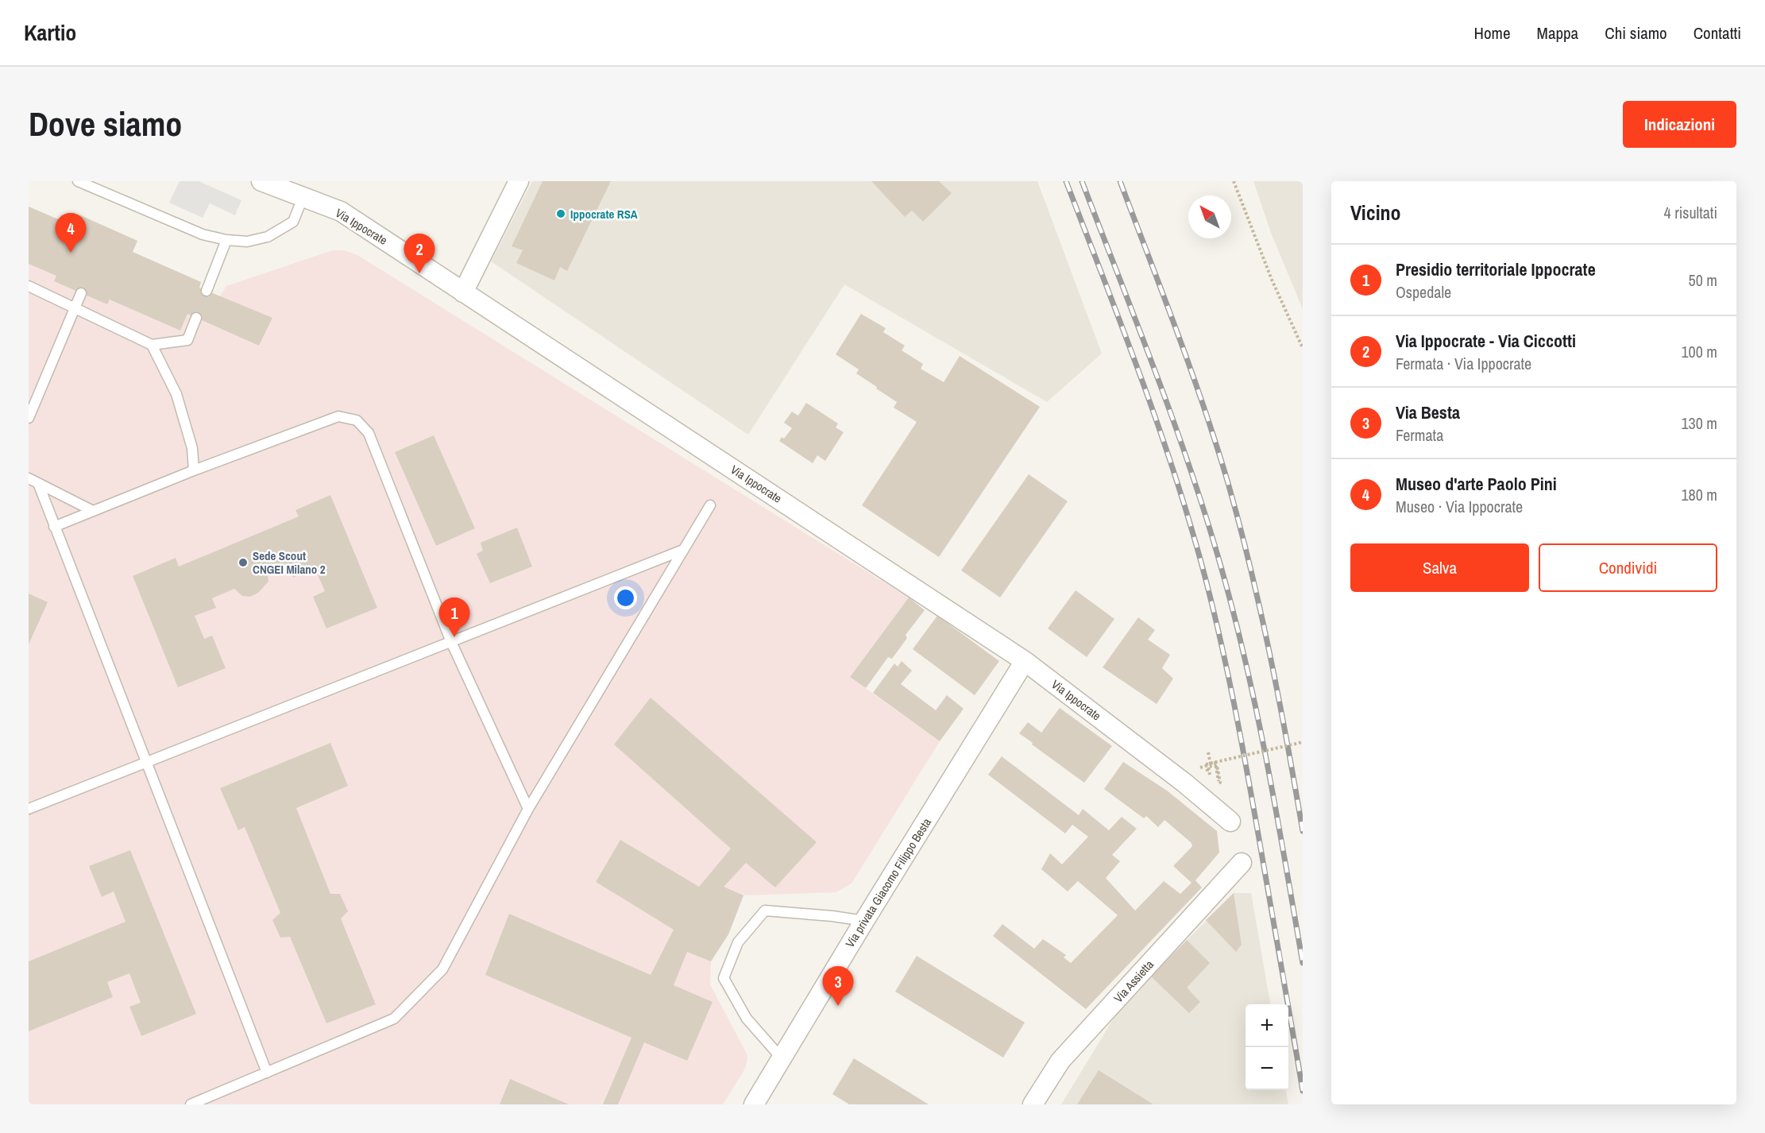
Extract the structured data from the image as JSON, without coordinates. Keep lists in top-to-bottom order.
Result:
{
  "streets": {
    "street": ["Via Ippocrate", "Via privata Giacomo Filippo Besta", "Via Assietta"]
  },
  "crossings": [
    ["Via Ippocrate", "Via privata Giacomo Filippo Besta"]
  ],
  "places": ["Ippocrate RSA", "Sede Scout CNGEI Milano 2"],
  "north": "top left",
  "page": {
    "header": "Kartio",
    "nav": [
      "Home",
      "Mappa",
      "Chi siamo",
      "Contatti"
    ],
    "buttons": [
      "Indicazioni",
      ["Salva", "Condividi"]
    ],
    "title": "Dove siamo",
    "heading": ["Vicino", "4 risultati"],
    "pins": [
      "4",
      "2",
      "1",
      "3"
    ],
    "list": [
      {
        "mark": "1",
        "name": "Presidio territoriale Ippocrate",
        "note": "Ospedale",
        "value": "50 m"
      },
      {
        "mark": "2",
        "name": "Via Ippocrate - Via Ciccotti",
        "note": "Fermata · Via Ippocrate",
        "value": "100 m"
      },
      {
        "mark": "3",
        "name": "Via Besta",
        "note": "Fermata",
        "value": "130 m"
      },
      {
        "mark": "4",
        "name": "Museo d'arte Paolo Pini",
        "note": "Museo · Via Ippocrate",
        "value": "180 m"
      }
    ],
    "map_buttons": ["+", "−"]
  }
}
